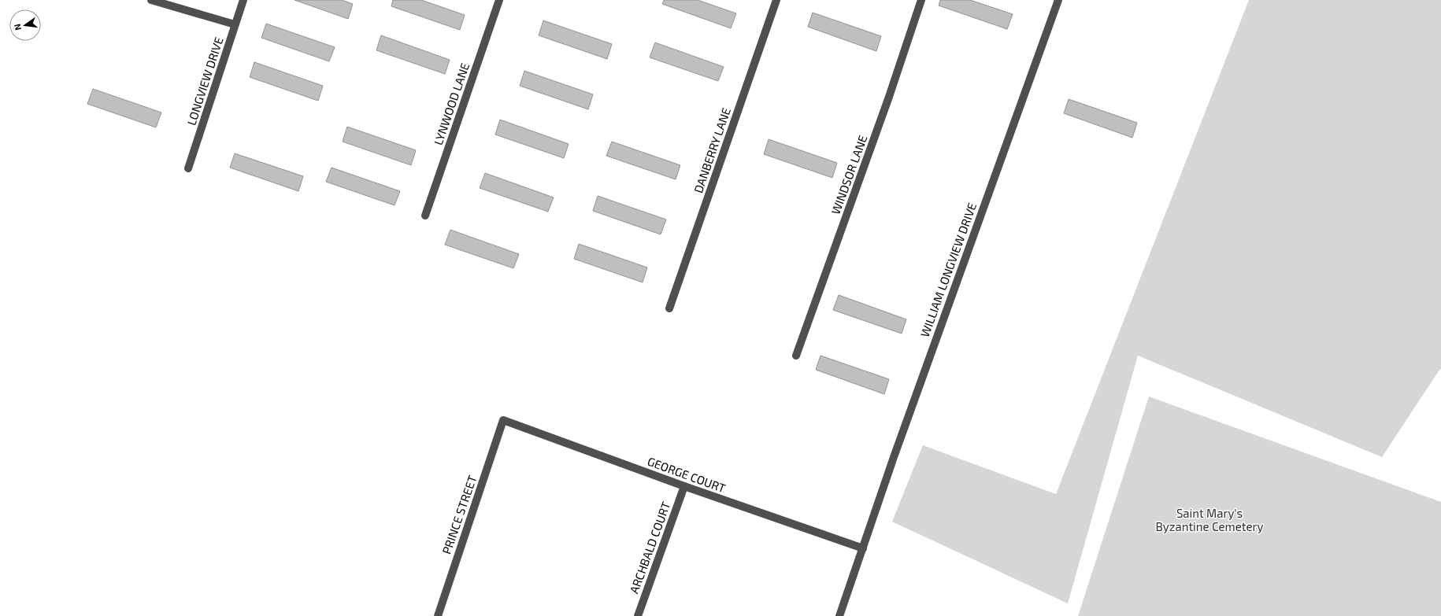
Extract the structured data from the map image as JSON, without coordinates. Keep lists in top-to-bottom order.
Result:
{
  "streets": {
    "street": [
      "LONGVIEW DRIVE",
      "LYNWOOD LANE",
      "DANBERRY LANE",
      "WINDSOR LANE",
      "WILLIAM LONGVIEW DRIVE",
      "GEORGE COURT",
      "PRINCE STREET",
      "ARCHBALD COURT"
    ]
  },
  "crossings": [
    ["WILLIAM LONGVIEW DRIVE", "GEORGE COURT"],
    ["GEORGE COURT", "PRINCE STREET"],
    ["GEORGE COURT", "ARCHBALD COURT"]
  ],
  "parks": ["Saint Mary's Byzantine Cemetery"],
  "north": "left"
}
